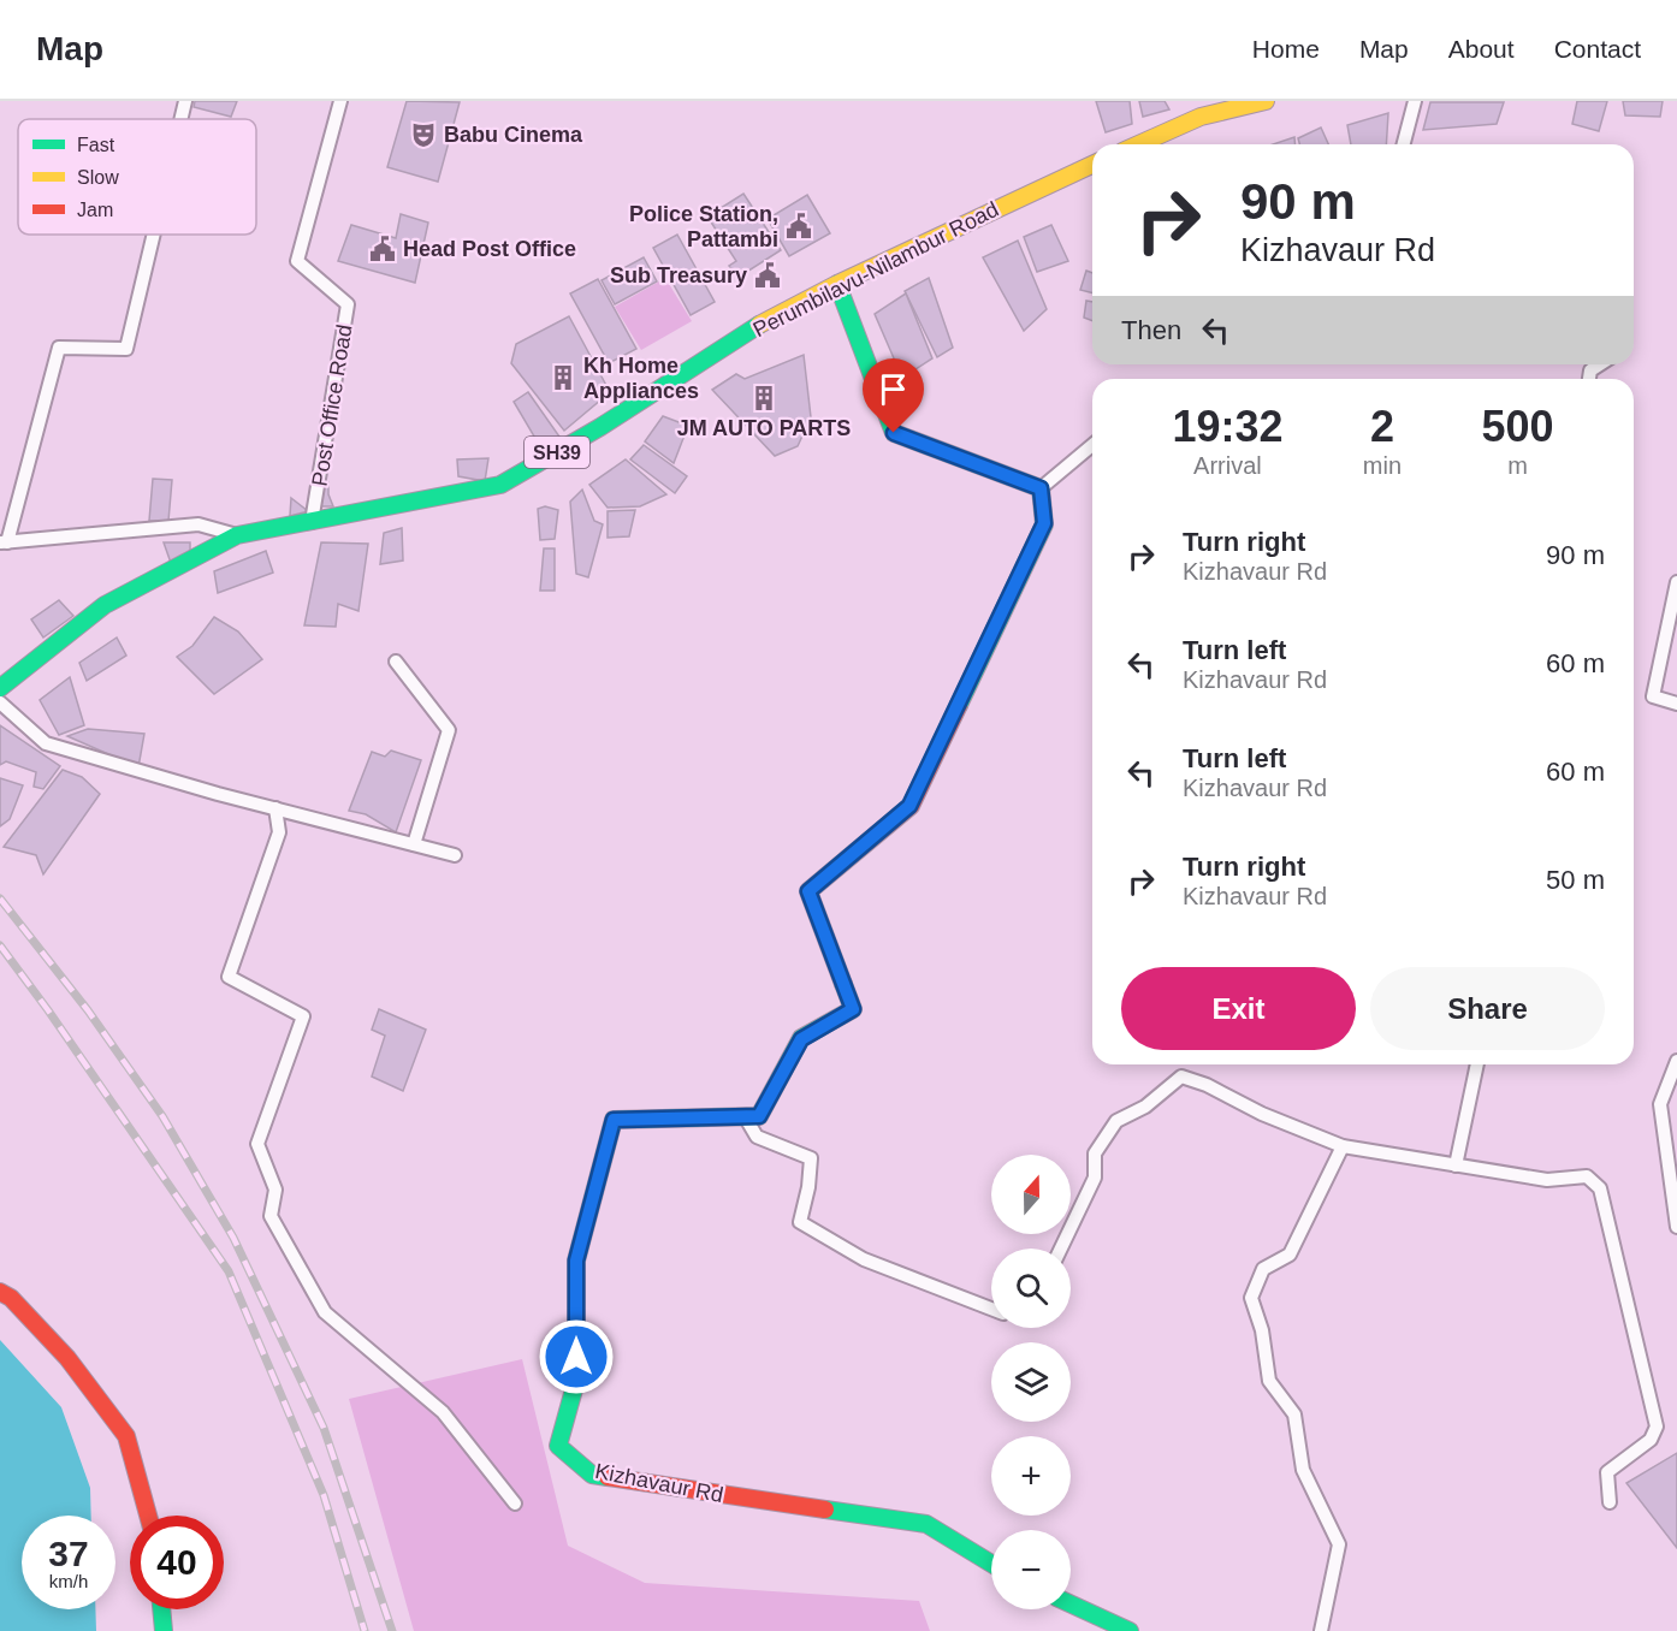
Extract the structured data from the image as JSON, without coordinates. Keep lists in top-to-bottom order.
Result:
{
  "streets": {
    "street": [
      "Perumbilavu-Nilambur Road",
      "Post Office Road",
      "SH39",
      "Kizhavaur Rd"
    ]
  },
  "crossings": [
    ["Perumbilavu-Nilambur Road", "Post Office Road"]
  ],
  "places": {
    "theatre": ["Babu Cinema"],
    "public building": ["Police Station, Pattambi", "Head Post Office", "Sub Treasury"],
    "building": ["Kh Home Appliances", "JM AUTO PARTS"]
  },
  "legend": ["Fast", "Slow", "Jam"],
  "north": "top",
  "page": {
    "header": "Map",
    "nav": [
      "Home",
      "Map",
      "About",
      "Contact"
    ],
    "turn": ["90 m", "Kizhavaur Rd"],
    "then": "Then",
    "eta": [
      "19:32",
      "Arrival",
      "2",
      "min",
      "500",
      "m"
    ],
    "list": [
      {
        "name": "Turn right",
        "note": "Kizhavaur Rd",
        "value": "90 m"
      },
      {
        "name": "Turn left",
        "note": "Kizhavaur Rd",
        "value": "60 m"
      },
      {
        "name": "Turn left",
        "note": "Kizhavaur Rd",
        "value": "60 m"
      },
      {
        "name": "Turn right",
        "note": "Kizhavaur Rd",
        "value": "50 m"
      }
    ],
    "buttons": ["Exit", "Share"],
    "map_buttons": ["+", "−"],
    "speed": "37 km/h",
    "limit": "40"
  }
}
